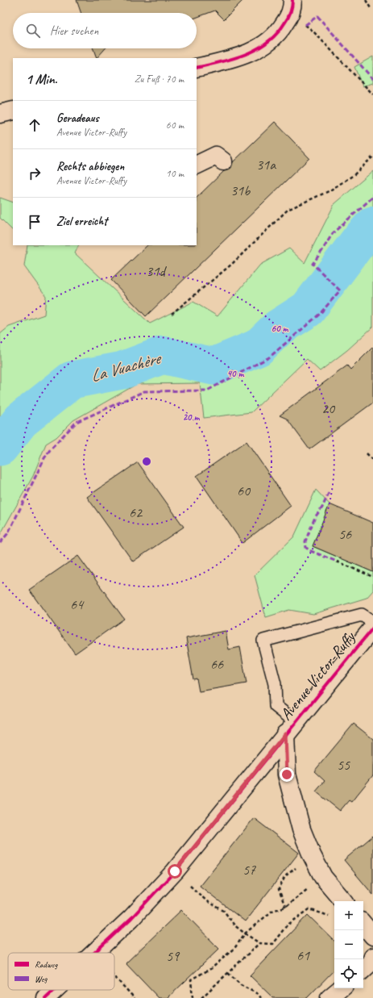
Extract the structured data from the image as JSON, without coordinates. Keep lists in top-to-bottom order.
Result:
{
  "streets": {
    "street": ["Avenue Victor-Ruffy"]
  },
  "water": ["La Vuachère"],
  "house_numbers": [
    "31a",
    "31b",
    "31d",
    "20",
    "60",
    "62",
    "56",
    "64",
    "66",
    "55",
    "57",
    "61",
    "59"
  ],
  "legend": ["Radweg", "Weg"],
  "page": {
    "search": "Hier suchen",
    "heading": ["1 Min.", "Zu Fuß · 70 m"],
    "list": [
      ["Geradeaus", "Avenue Victor-Ruffy", "60 m"],
      ["Rechts abbiegen", "Avenue Victor-Ruffy", "10 m"],
      "Ziel erreicht"
    ],
    "map_buttons": ["+", "−"]
  },
  "rings": ["60 m", "40 m", "20 m"]
}
